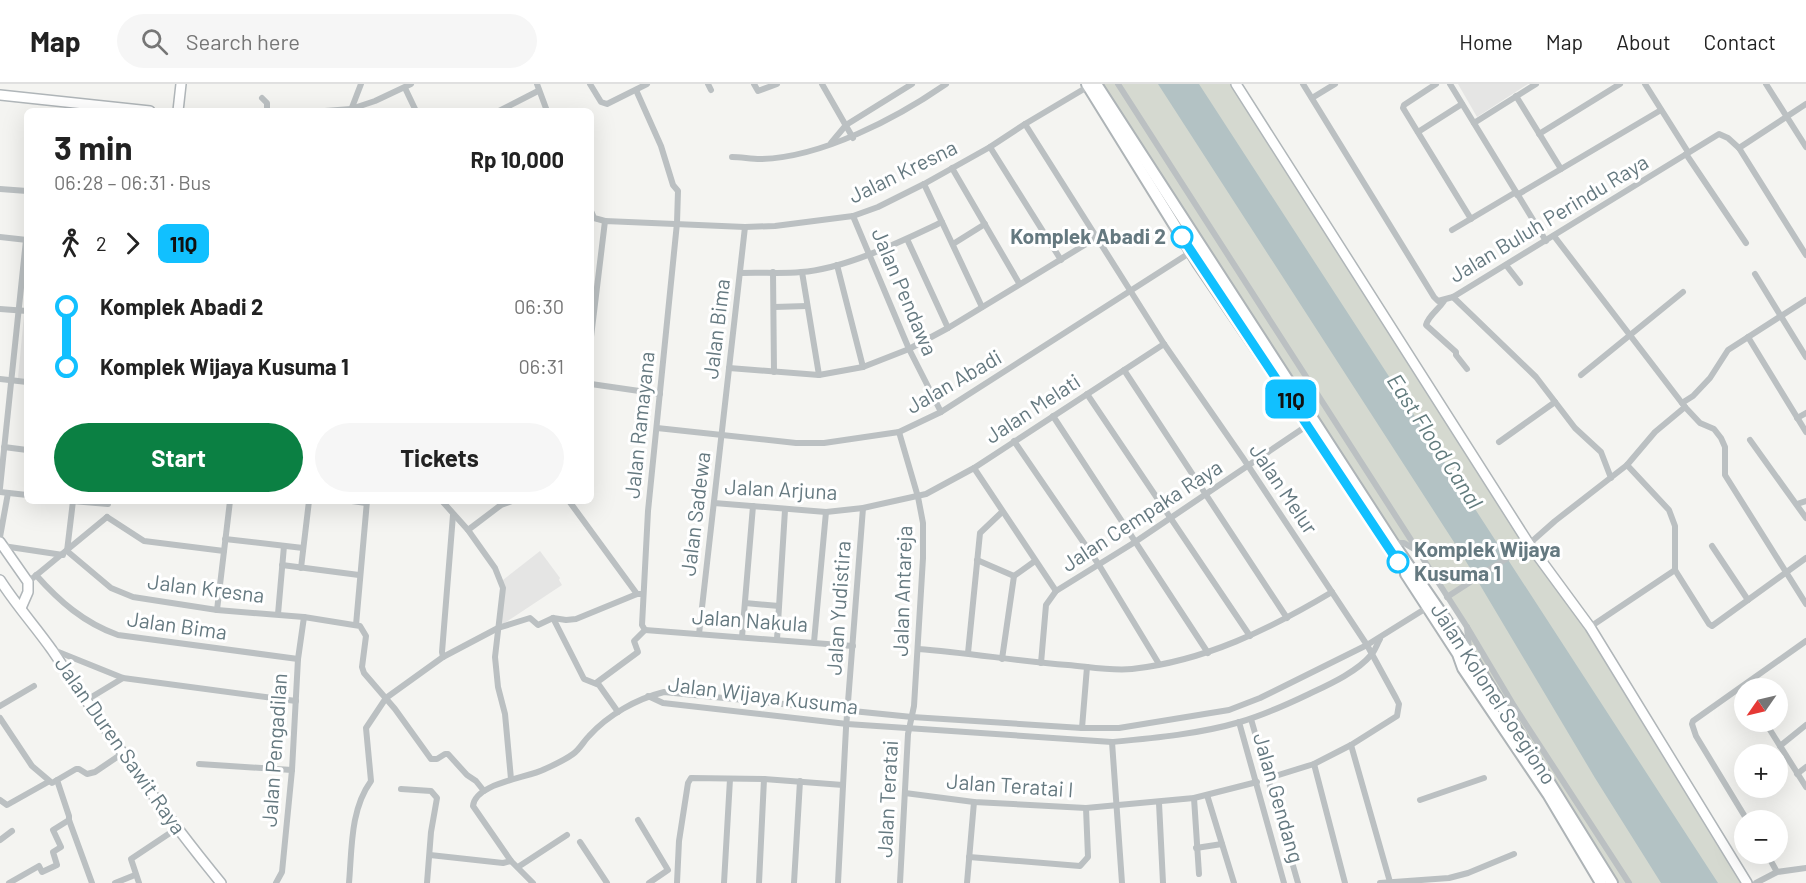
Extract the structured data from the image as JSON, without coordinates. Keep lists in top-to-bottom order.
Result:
{
  "streets": {
    "main road": ["Jalan Kolonel Soegiono"],
    "street": [
      "Jalan Kresna",
      "Jalan Buluh Perindu Raya",
      "Jalan Pendawa",
      "Jalan Bima",
      "Jalan Abadi",
      "Jalan Melati",
      "Jalan Ramayana",
      "Jalan Melur",
      "Jalan Arjuna",
      "Jalan Sadewa",
      "Jalan Cempaka Raya",
      "Jalan Antareja",
      "Jalan Yudistira",
      "Jalan Nakula",
      "Jalan Wijaya Kusuma",
      "Jalan Duren Sawit Raya",
      "Jalan Pengadilan",
      "Jalan Teratai I",
      "Jalan Gendang",
      "Jalan Teratai"
    ]
  },
  "crossings": [
    ["Jalan Kresna", "Jalan Pendawa"],
    ["Jalan Kresna", "Jalan Bima"],
    ["Jalan Kresna", "Jalan Ramayana"],
    ["Jalan Kresna", "Jalan Melur"],
    ["Jalan Kresna", "Jalan Kolonel Soegiono"],
    ["Jalan Kresna", "Jalan Pengadilan"],
    ["Jalan Pendawa", "Jalan Abadi"],
    ["Jalan Bima", "Jalan Abadi"],
    ["Jalan Bima", "Jalan Sadewa"],
    ["Jalan Bima", "Jalan Pengadilan"],
    ["Jalan Abadi", "Jalan Ramayana"],
    ["Jalan Abadi", "Jalan Melur"],
    ["Jalan Abadi", "Jalan Sadewa"],
    ["Jalan Abadi", "Jalan Antareja"],
    ["Jalan Abadi", "Jalan Kolonel Soegiono"],
    ["Jalan Melati", "Jalan Melur"],
    ["Jalan Melati", "Jalan Arjuna"],
    ["Jalan Melati", "Jalan Antareja"],
    ["Jalan Ramayana", "Jalan Nakula"],
    ["Jalan Melur", "Jalan Cempaka Raya"],
    ["Jalan Melur", "Jalan Wijaya Kusuma"],
    ["Jalan Arjuna", "Jalan Sadewa"],
    ["Jalan Arjuna", "Jalan Antareja"],
    ["Jalan Arjuna", "Jalan Yudistira"],
    ["Jalan Sadewa", "Jalan Nakula"],
    ["Jalan Cempaka Raya", "Jalan Kolonel Soegiono"],
    ["Jalan Antareja", "Jalan Wijaya Kusuma"],
    ["Jalan Antareja", "Jalan Teratai"],
    ["Jalan Yudistira", "Jalan Nakula"],
    ["Jalan Yudistira", "Jalan Wijaya Kusuma"],
    ["Jalan Kolonel Soegiono", "Jalan Wijaya Kusuma"],
    ["Jalan Wijaya Kusuma", "Jalan Gendang"],
    ["Jalan Wijaya Kusuma", "Jalan Teratai"],
    ["Jalan Teratai I", "Jalan Teratai"]
  ],
  "water": ["East Flood Canal"],
  "places": ["Komplek Abadi 2", "Komplek Wijaya Kusuma 1"],
  "lines": ["bus line 11Q"],
  "north": "bottom left",
  "page": {
    "header": "Map",
    "search": "Search here",
    "nav": [
      "Home",
      "Map",
      "About",
      "Contact"
    ],
    "on_map": "11Q",
    "heading": ["3 min", "06:28 – 06:31 · Bus", "Rp 10,000"],
    "legs": ["2", "11Q"],
    "list": [
      {
        "name": "Komplek Abadi 2",
        "value": "06:30"
      },
      {
        "name": "Komplek Wijaya Kusuma 1",
        "value": "06:31"
      }
    ],
    "buttons": ["Start", "Tickets"],
    "map_buttons": ["+", "−"]
  }
}
